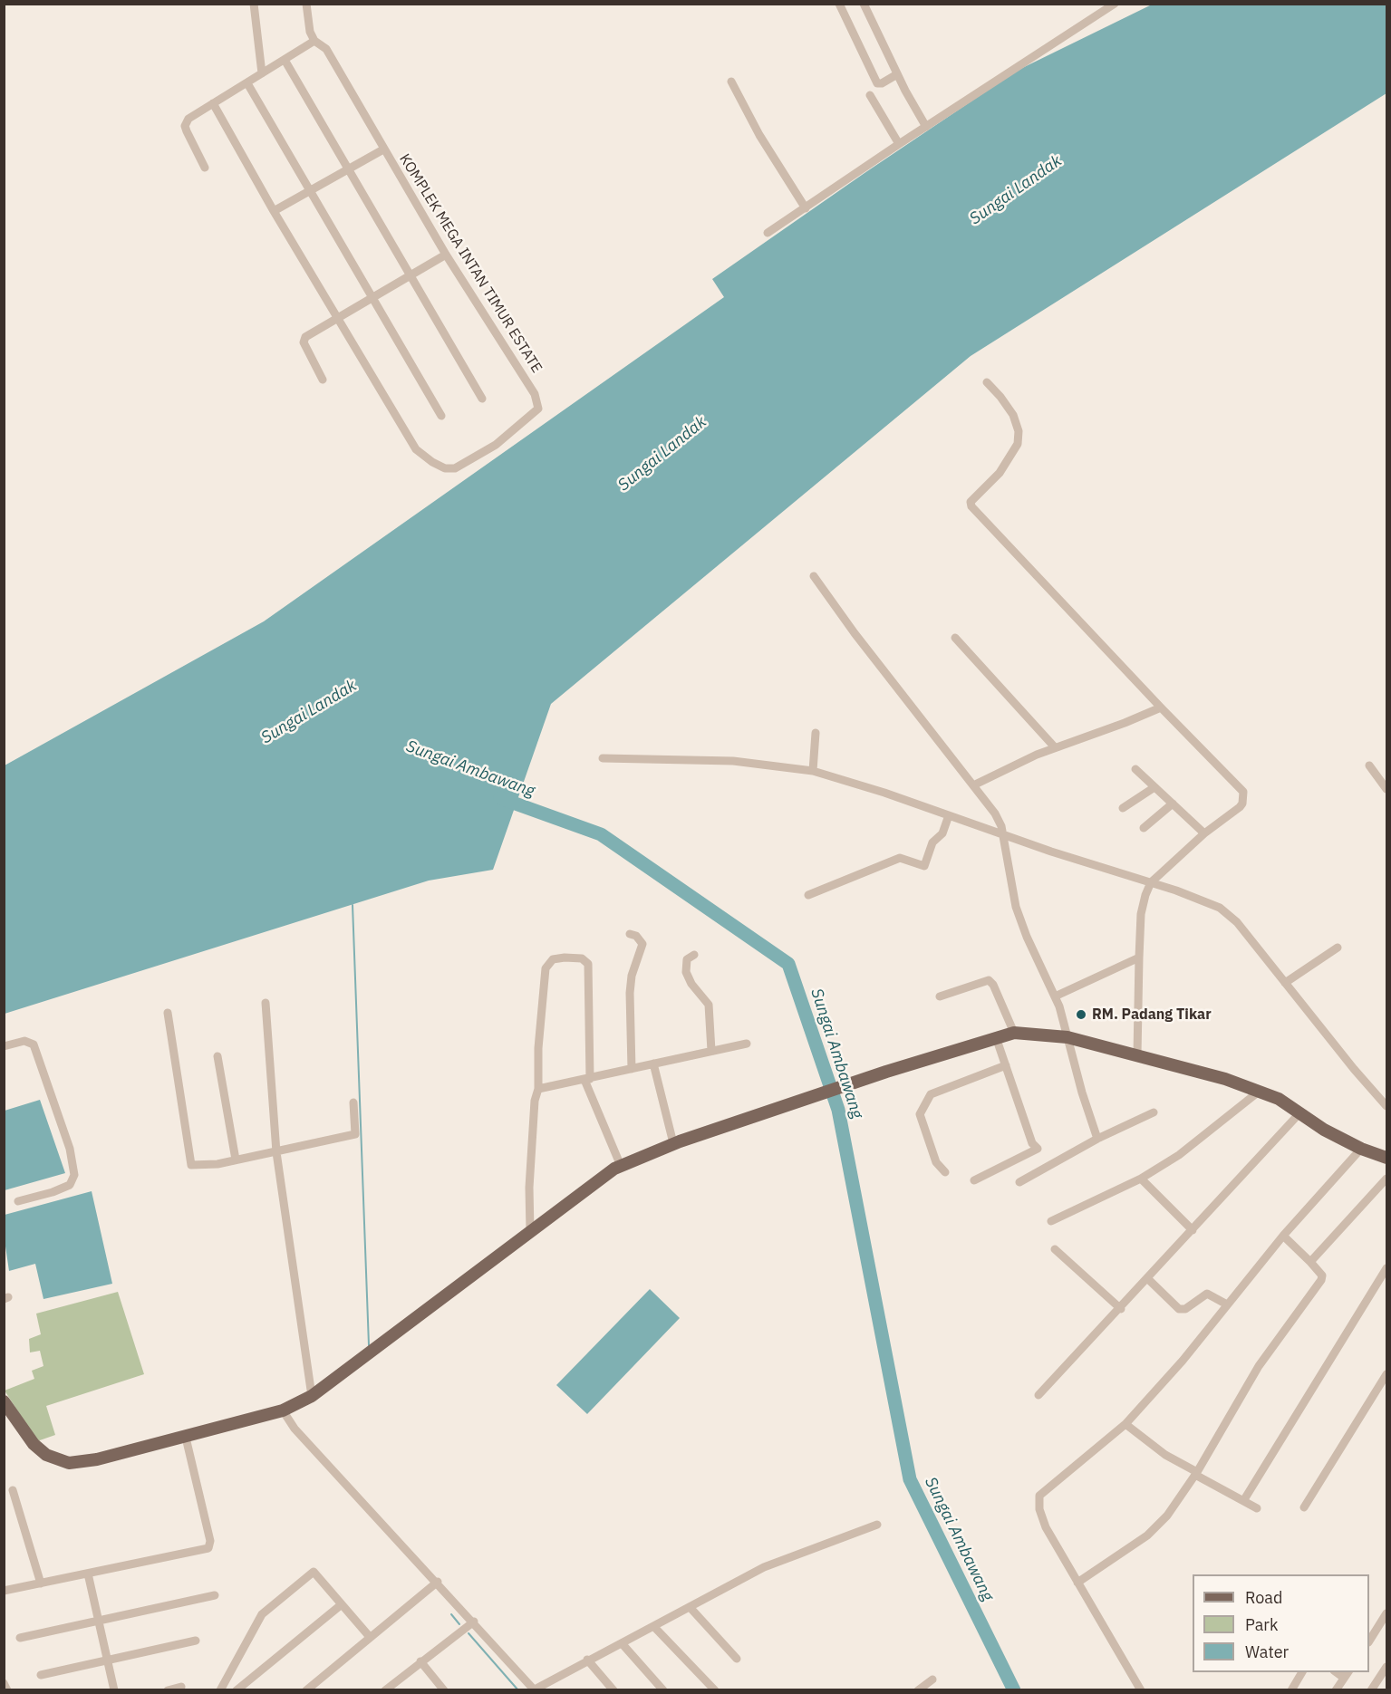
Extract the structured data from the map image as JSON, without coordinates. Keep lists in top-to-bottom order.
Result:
{
  "streets": {
    "street": ["KOMPLEK MEGA INTAN TIMUR ESTATE"]
  },
  "water": ["Sungai Landak", "Sungai Ambawang"],
  "places": ["RM. Padang Tikar"],
  "legend": ["Road", "Park", "Water"]
}
